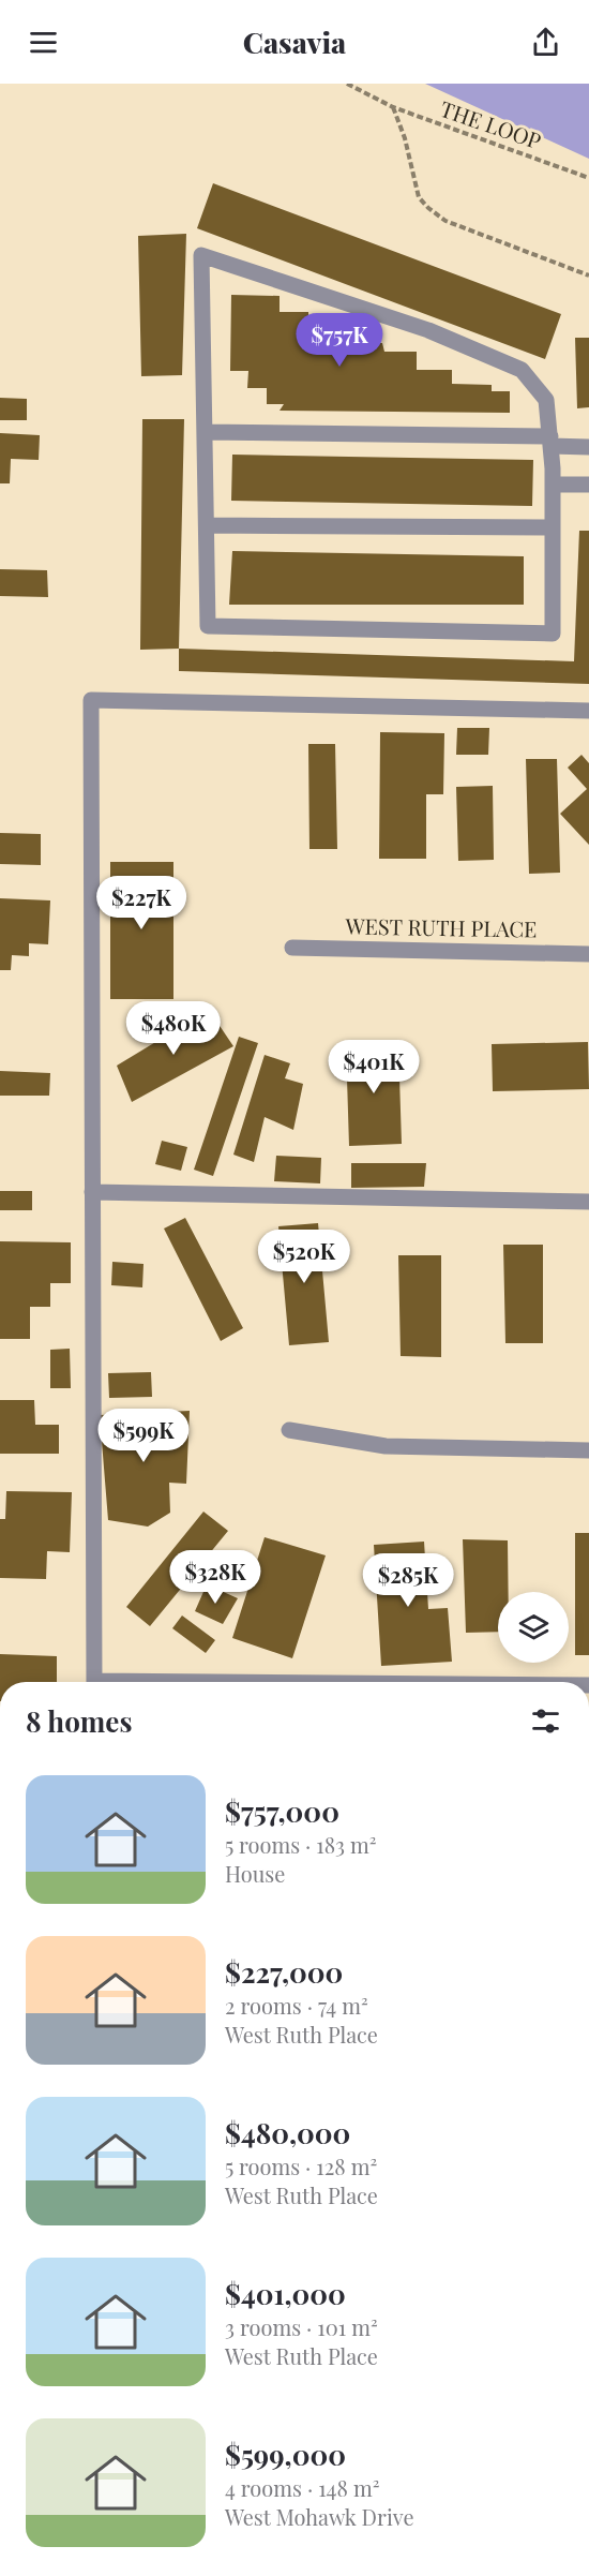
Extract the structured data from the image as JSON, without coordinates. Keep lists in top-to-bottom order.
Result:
{
  "streets": {
    "street": ["WEST RUTH PLACE"],
    "path": ["THE LOOP"]
  },
  "page": {
    "header": "Casavia",
    "price": [
      "$757K",
      "$227K",
      "$480K",
      "$401K",
      "$520K",
      "$599K",
      "$328K",
      "$285K"
    ],
    "heading": "8 homes",
    "list": [
      {
        "name": "$757,000",
        "note": "5 rooms · 183 m² · House"
      },
      {
        "name": "$227,000",
        "note": "2 rooms · 74 m² · West Ruth Place"
      },
      {
        "name": "$480,000",
        "note": "5 rooms · 128 m² · West Ruth Place"
      },
      {
        "name": "$401,000",
        "note": "3 rooms · 101 m² · West Ruth Place"
      },
      {
        "name": "$599,000",
        "note": "4 rooms · 148 m² · West Mohawk Drive"
      }
    ]
  }
}
